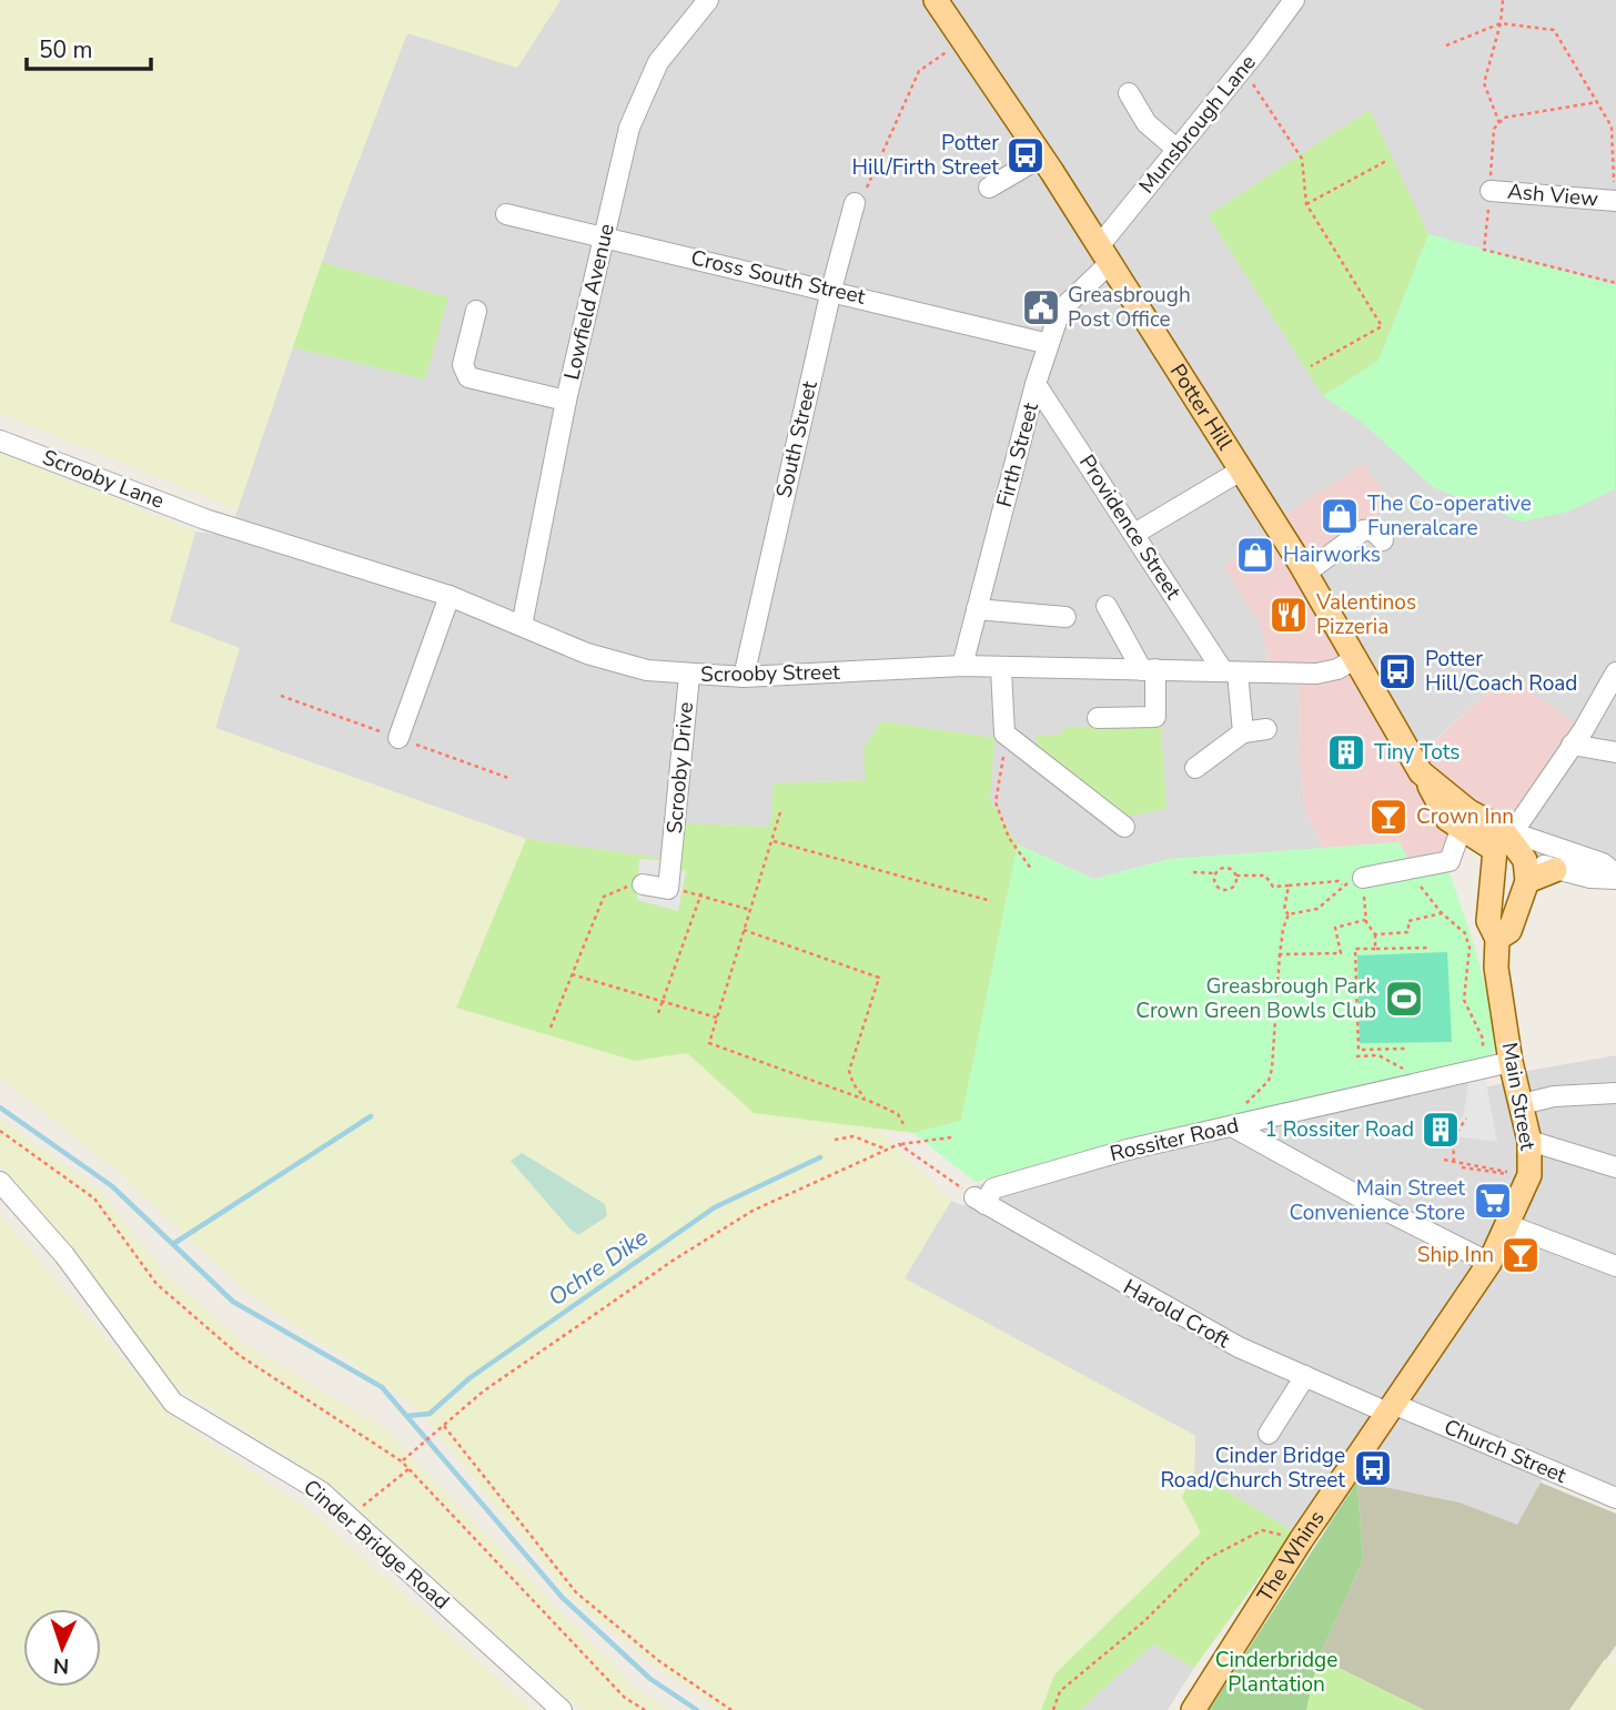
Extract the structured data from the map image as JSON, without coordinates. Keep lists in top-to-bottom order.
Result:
{
  "streets": {
    "main road": ["Potter Hill", "Main Street", "The Whins"],
    "street": [
      "Munsbrough Lane",
      "Ash View",
      "Cross South Street",
      "Lowfield Avenue",
      "South Street",
      "Firth Street",
      "Scrooby Lane",
      "Providence Street",
      "Scrooby Street",
      "Scrooby Drive",
      "Rossiter Road",
      "Harold Croft",
      "Church Street",
      "Cinder Bridge Road"
    ]
  },
  "crossings": [
    ["Munsbrough Lane", "Potter Hill"],
    ["Munsbrough Lane", "Firth Street"],
    ["Cross South Street", "Lowfield Avenue"],
    ["Cross South Street", "South Street"],
    ["Cross South Street", "Firth Street"],
    ["Lowfield Avenue", "Scrooby Street"],
    ["Potter Hill", "Firth Street"],
    ["Potter Hill", "Scrooby Street"],
    ["Potter Hill", "Main Street"],
    ["South Street", "Scrooby Street"],
    ["Firth Street", "Providence Street"],
    ["Firth Street", "Scrooby Street"],
    ["Scrooby Lane", "Scrooby Street"],
    ["Providence Street", "Scrooby Street"],
    ["Scrooby Street", "Scrooby Drive"],
    ["Main Street", "Rossiter Road"],
    ["Main Street", "Harold Croft"],
    ["Main Street", "Church Street"],
    ["Main Street", "The Whins"],
    ["Rossiter Road", "Harold Croft"],
    ["Harold Croft", "Church Street"],
    ["Harold Croft", "The Whins"],
    ["Church Street", "The Whins"]
  ],
  "water": ["Ochre Dike"],
  "parks": ["Cinderbridge Plantation"],
  "places": {
    "bus stop": ["Potter Hill/Firth Street", "Potter Hill/Coach Road", "Cinder Bridge Road/Church Street"],
    "public building": ["Greasbrough Post Office"],
    "shop": ["The Co-operative Funeralcare", "Hairworks"],
    "restaurant": ["Valentinos Pizzeria"],
    "building": ["Tiny Tots", "1 Rossiter Road"],
    "bar": ["Crown Inn", "Ship Inn"],
    "sports": ["Greasbrough Park Crown Green Bowls Club"],
    "supermarket": ["Main Street Convenience Store"]
  },
  "scale_bar": "50 m",
  "north": "bottom"
}
